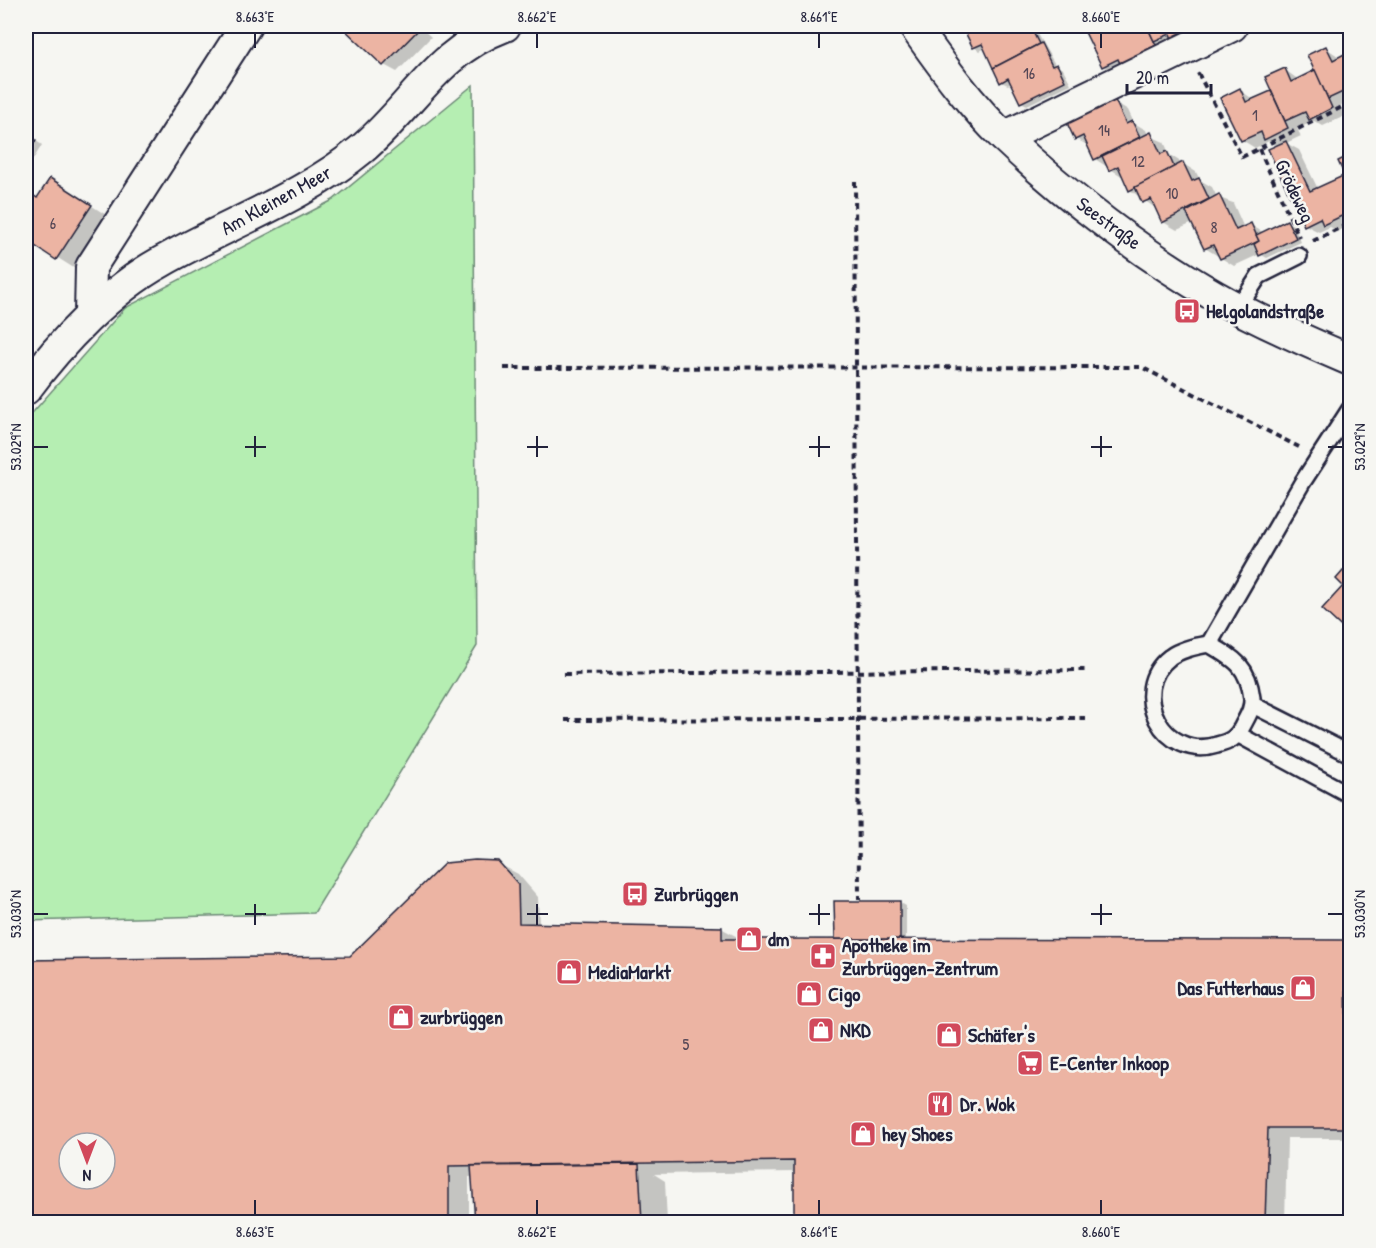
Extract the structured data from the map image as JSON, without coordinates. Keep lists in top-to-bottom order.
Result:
{
  "streets": {
    "street": ["Am Kleinen Meer", "Seestraße"],
    "path": ["Grödeweg"]
  },
  "places": {
    "bus stop": ["Helgolandstraße", "Zurbrüggen"],
    "shop": [
      "dm",
      "MediaMarkt",
      "Das Futterhaus",
      "Cigo",
      "zurbrüggen",
      "NKD",
      "Schäfer's",
      "hey Shoes"
    ],
    "pharmacy": ["Apotheke im Zurbrüggen-Zentrum"],
    "supermarket": ["E-Center Inkoop"],
    "restaurant": ["Dr. Wok"]
  },
  "house_numbers": [
    "16",
    "1",
    "14",
    "12",
    "10",
    "6",
    "8",
    "5"
  ],
  "scale_bar": "20 m",
  "north": "bottom",
  "coordinates": [
    "8.663°E",
    "8.662°E",
    "8.661°E",
    "8.660°E",
    "53.029°N",
    "53.030°N"
  ]
}
